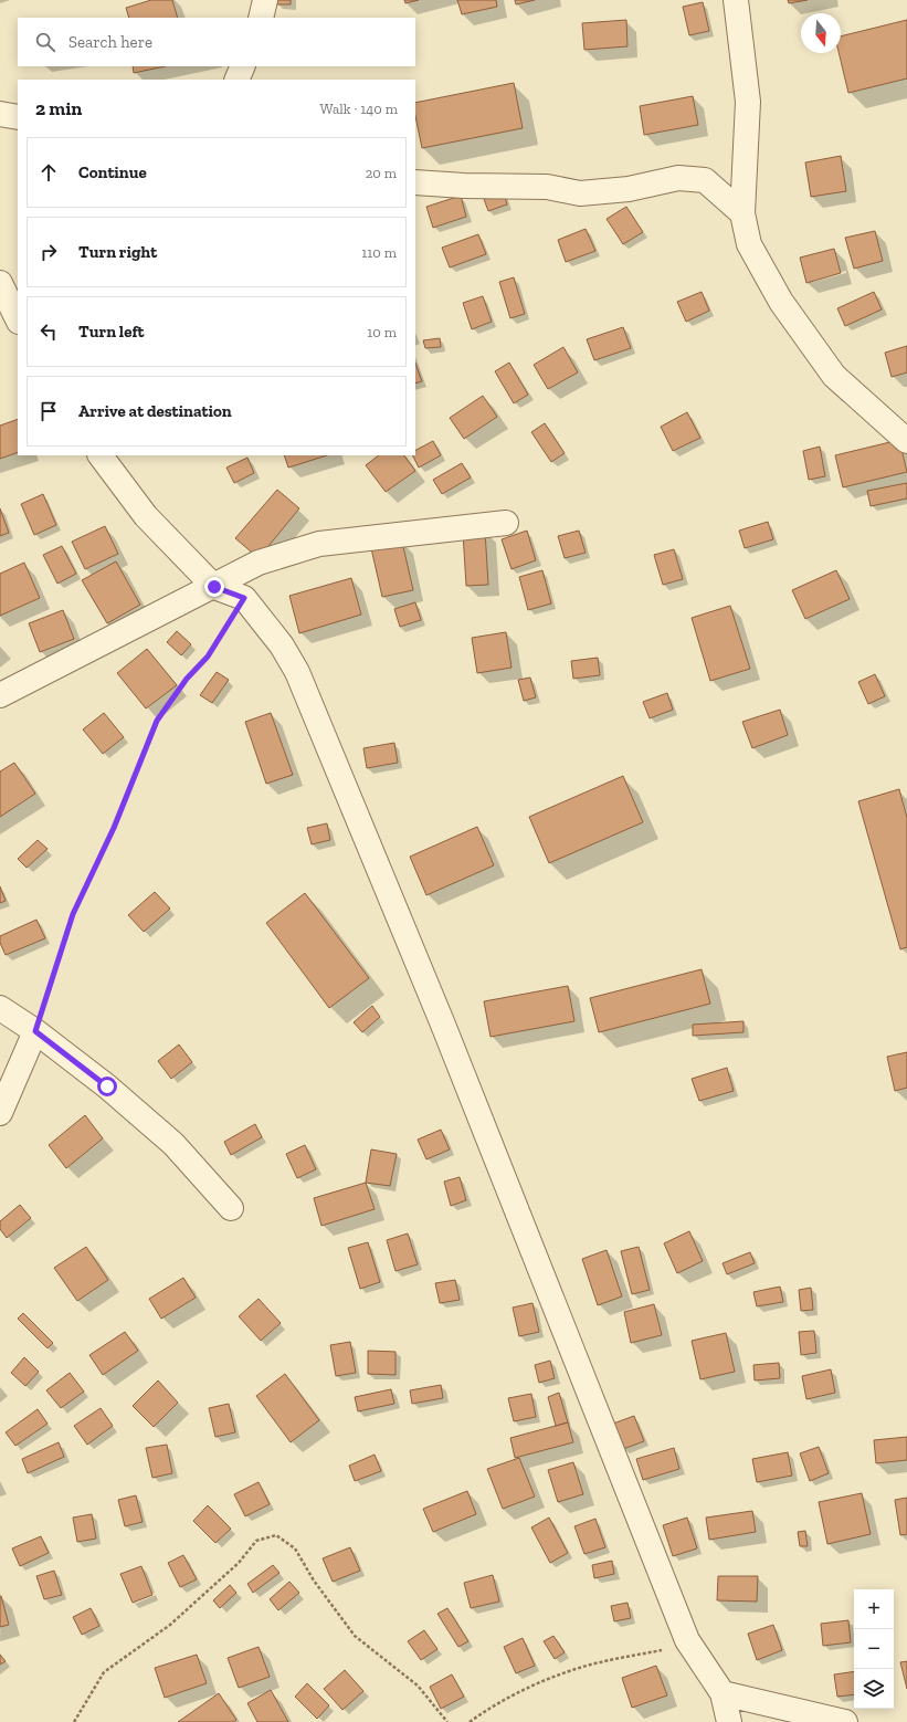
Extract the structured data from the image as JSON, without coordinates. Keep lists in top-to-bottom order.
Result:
{
  "north": "bottom",
  "page": {
    "search": "Search here",
    "heading": ["2 min", "Walk · 140 m"],
    "list": [
      ["Continue", "20 m"],
      ["Turn right", "110 m"],
      ["Turn left", "10 m"],
      "Arrive at destination"
    ],
    "map_buttons": ["+", "−"]
  }
}
